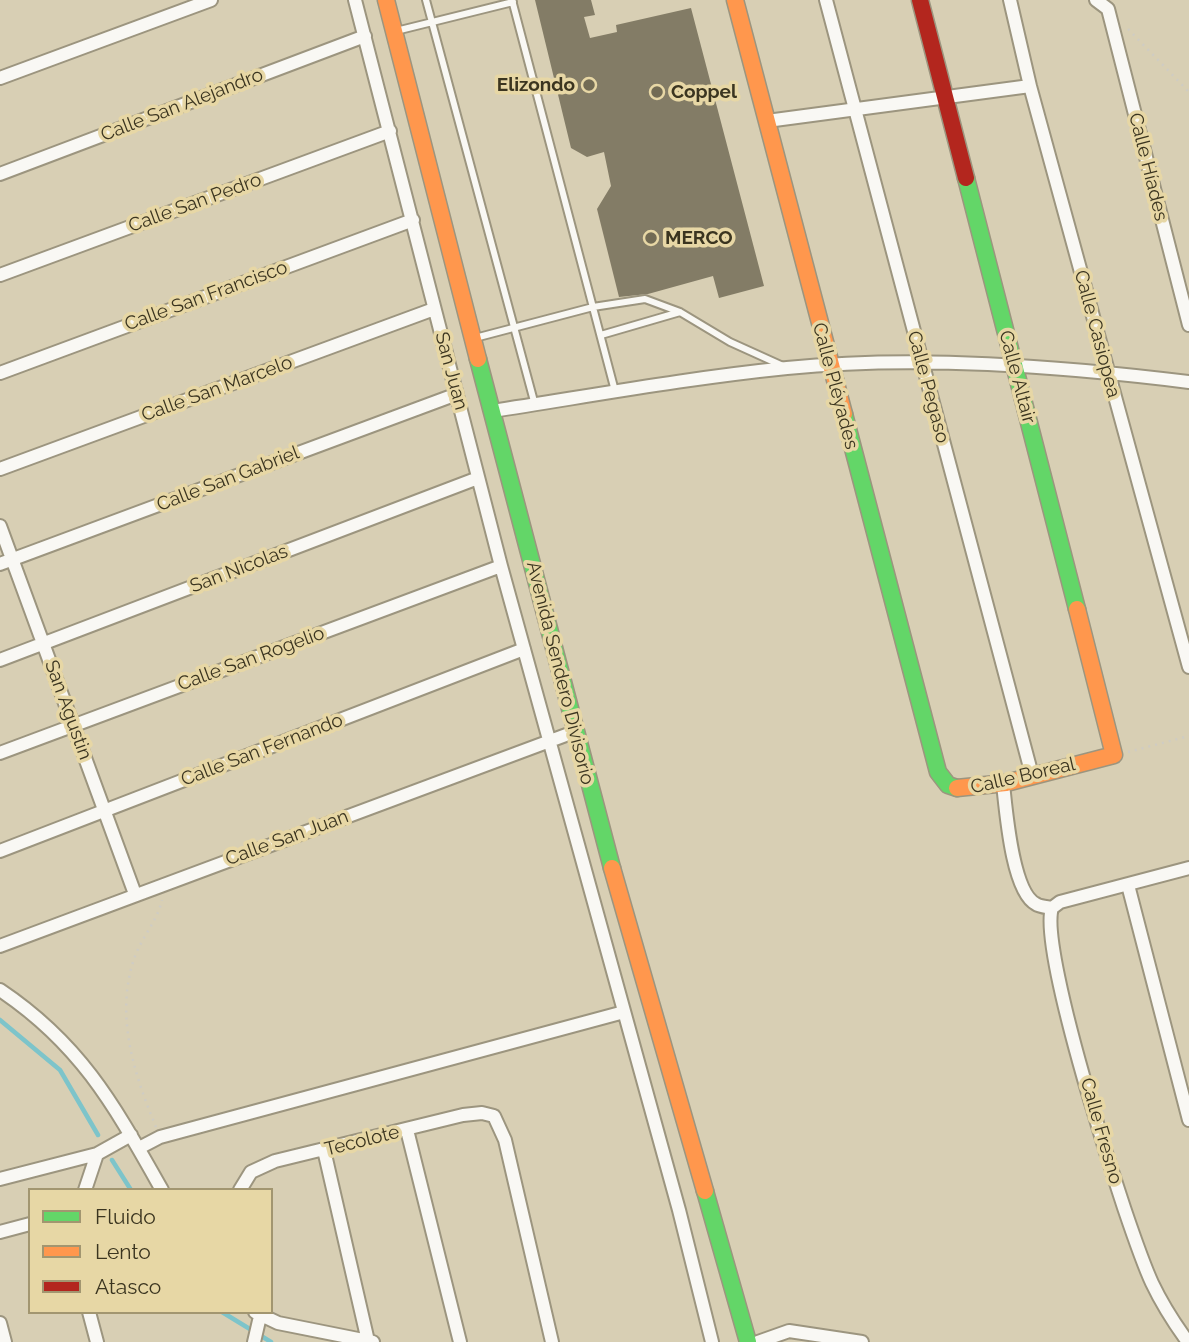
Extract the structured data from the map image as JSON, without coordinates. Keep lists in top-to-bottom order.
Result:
{
  "streets": {
    "street": [
      "Calle San Alejandro",
      "Calle Híades",
      "Calle San Pedro",
      "Calle San Francisco",
      "Calle Casiopea",
      "San Juan",
      "Calle Altair",
      "Calle Pléyades",
      "Calle Pegaso",
      "Calle San Marcelo",
      "Calle San Gabriel",
      "San Nicolas",
      "Calle San Rogelio",
      "Avenida Sendero Divisorio",
      "San Agustin",
      "Calle San Fernando",
      "Calle Boreal",
      "Calle San Juan",
      "Calle Fresno",
      "Tecolote"
    ]
  },
  "crossings": [
    ["Calle San Alejandro", "San Juan"],
    ["Calle San Pedro", "San Juan"],
    ["Calle San Francisco", "San Juan"],
    ["San Juan", "Calle San Marcelo"],
    ["San Juan", "Calle San Gabriel"],
    ["San Juan", "San Nicolas"],
    ["San Juan", "Calle San Rogelio"],
    ["San Juan", "Avenida Sendero Divisorio"],
    ["San Juan", "Calle San Fernando"],
    ["San Juan", "Calle San Juan"],
    ["Calle Altair", "Calle Boreal"],
    ["Calle Pléyades", "Calle Boreal"],
    ["Calle Pegaso", "Calle Boreal"],
    ["Calle San Gabriel", "San Agustin"],
    ["San Nicolas", "San Agustin"],
    ["Calle San Rogelio", "San Agustin"],
    ["Avenida Sendero Divisorio", "Calle San Juan"],
    ["San Agustin", "Calle San Fernando"],
    ["San Agustin", "Calle San Juan"]
  ],
  "places": ["Elizondo", "Coppel", "MERCO"],
  "legend": ["Fluido", "Lento", "Atasco"]
}
